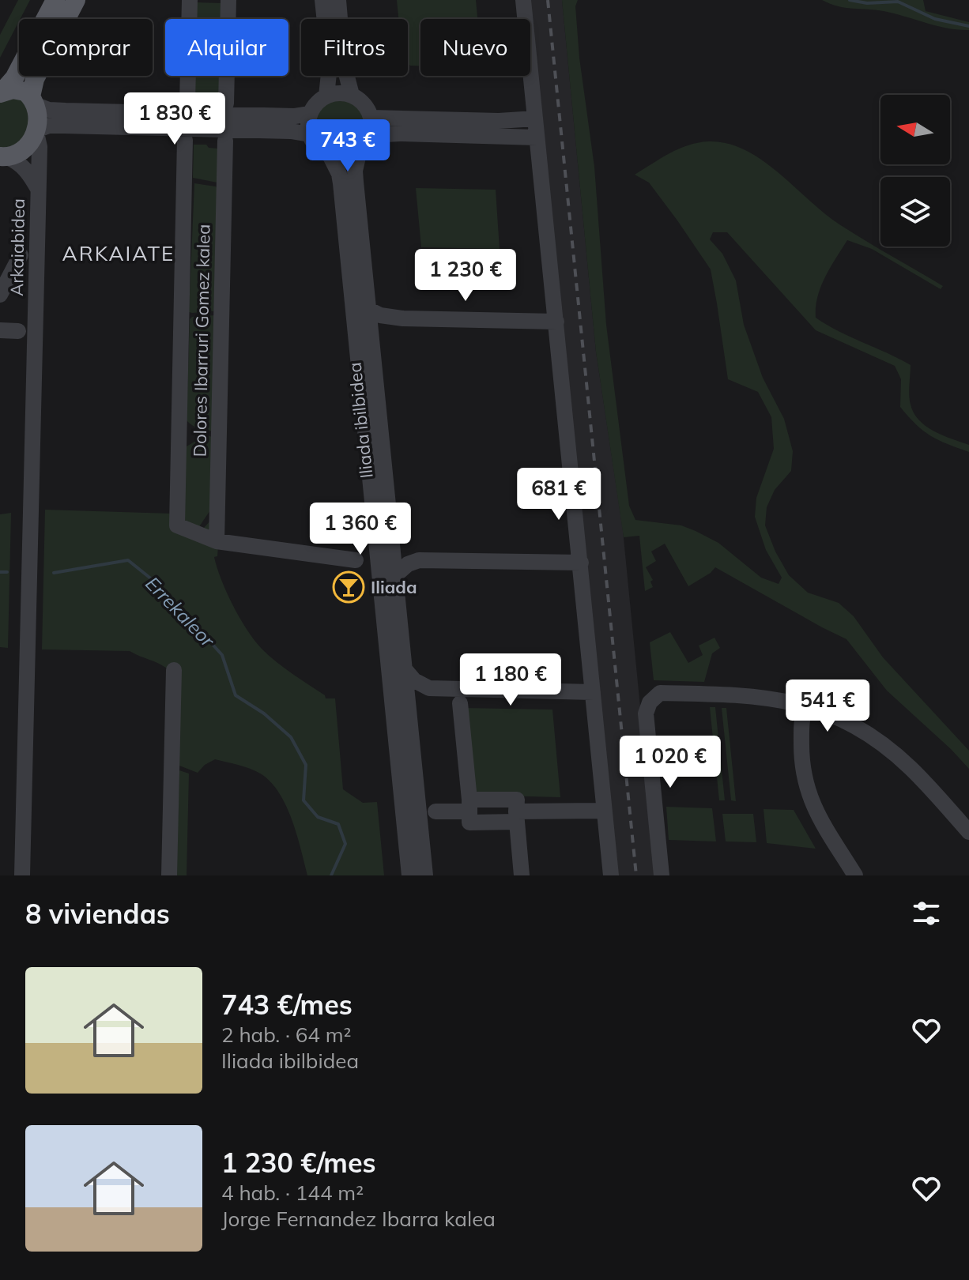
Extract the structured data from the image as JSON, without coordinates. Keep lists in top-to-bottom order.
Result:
{
  "streets": {
    "street": ["Arkaiabidea", "Dolores Ibarruri Gomez kalea", "Iliada ibilbidea"]
  },
  "districts": ["ARKAIATE"],
  "water": ["Errekaleor"],
  "places": {
    "bar": ["Iliada"]
  },
  "north": "left",
  "page": {
    "chip": [
      "Comprar",
      "Alquilar",
      "Filtros",
      "Nuevo"
    ],
    "price": [
      "1 830 €",
      "743 €",
      "1 230 €",
      "681 €",
      "1 360 €",
      "1 180 €",
      "541 €",
      "1 020 €"
    ],
    "heading": "8 viviendas",
    "list": [
      {
        "name": "743 €/mes",
        "note": "2 hab. · 64 m² · Iliada ibilbidea"
      },
      {
        "name": "1 230 €/mes",
        "note": "4 hab. · 144 m² · Jorge Fernandez Ibarra kalea"
      }
    ]
  }
}
